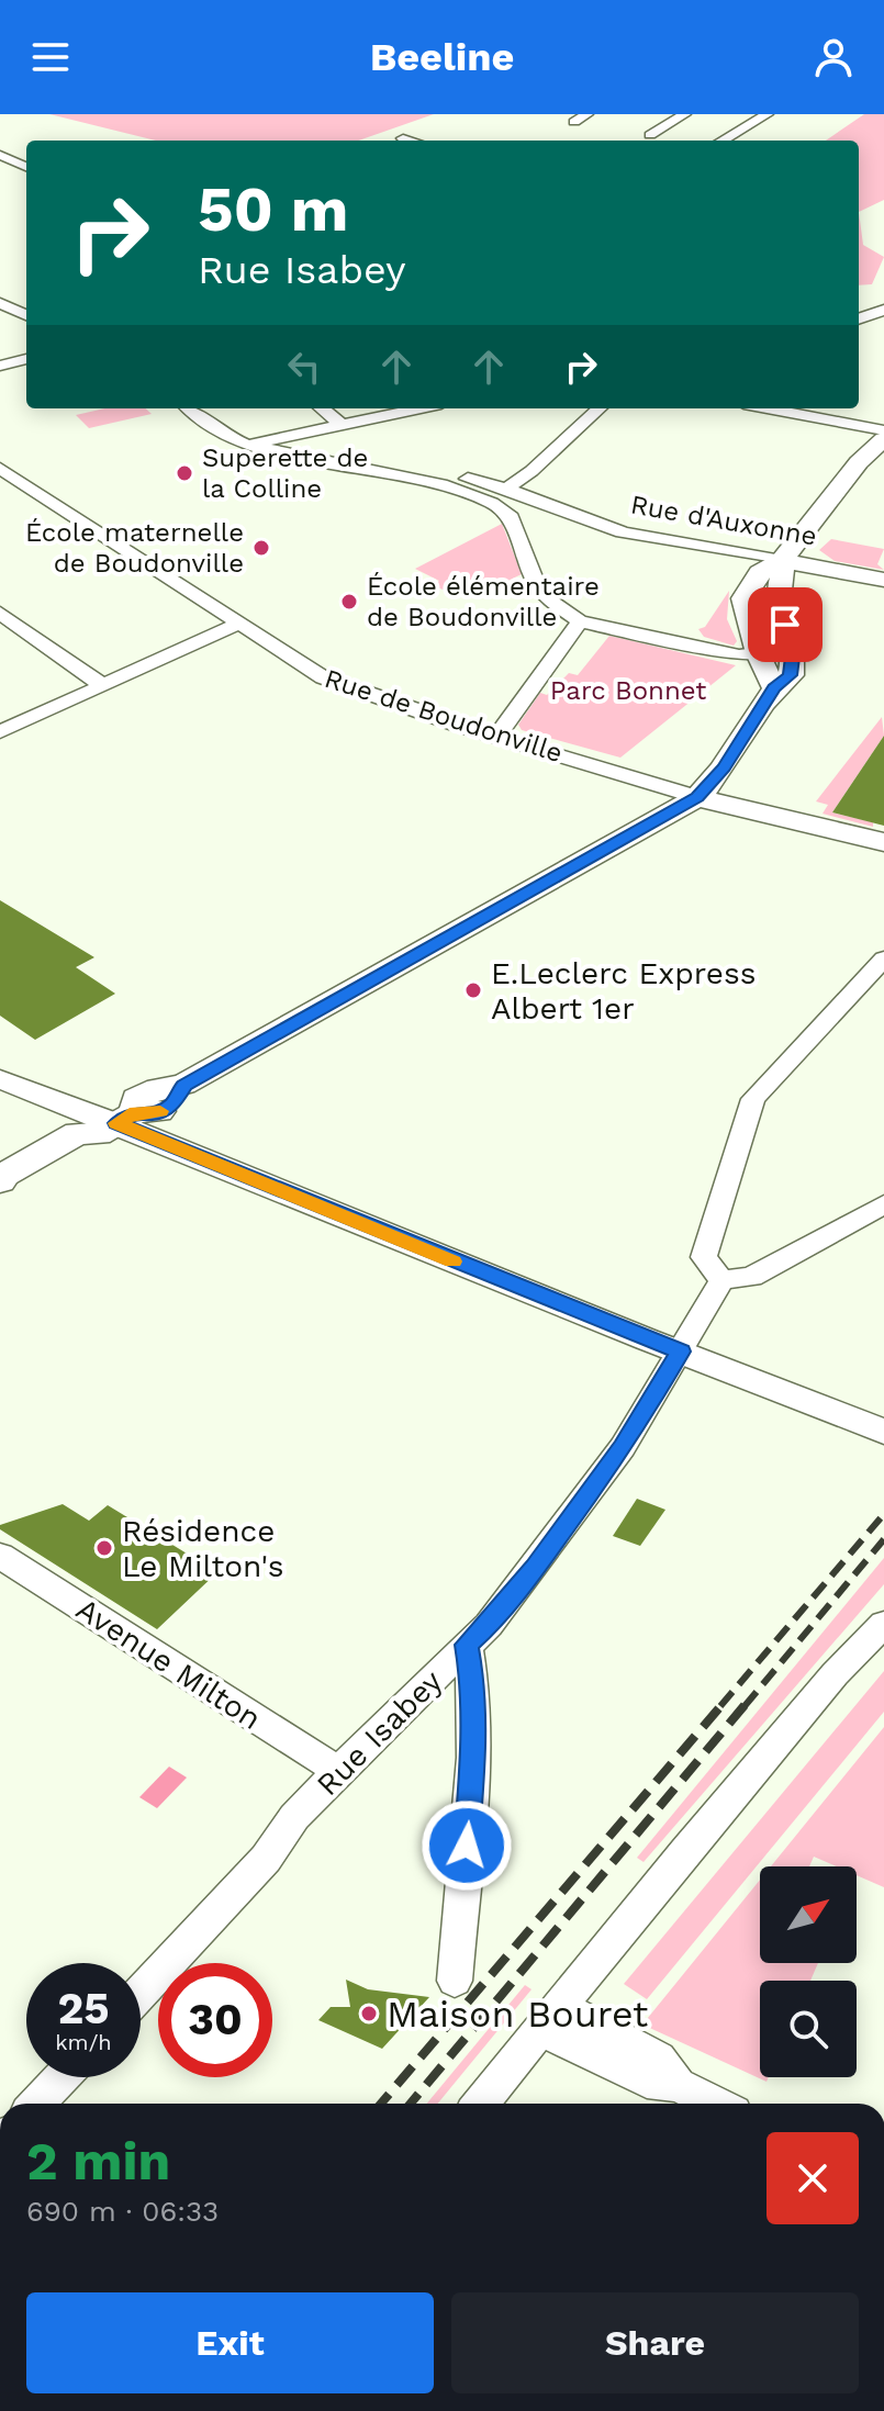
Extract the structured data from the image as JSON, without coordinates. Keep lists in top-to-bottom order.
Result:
{
  "streets": {
    "main road": ["Rue d'Auxonne", "Rue de Boudonville"],
    "street": ["Avenue Milton", "Rue Isabey"]
  },
  "crossings": [
    ["Avenue Milton", "Rue Isabey"]
  ],
  "parks": ["Parc Bonnet"],
  "places": [
    "Superette de la Colline",
    "École maternelle de Boudonville",
    "École élémentaire de Boudonville",
    "E.Leclerc Express Albert 1er",
    "Résidence Le Milton's",
    "Maison Bouret"
  ],
  "north": "top right",
  "page": {
    "header": "Beeline",
    "turn": ["50 m", "Rue Isabey"],
    "speed": "25 km/h",
    "limit": "30",
    "heading": ["2 min", "690 m · 06:33"],
    "buttons": ["Exit", "Share"]
  }
}
